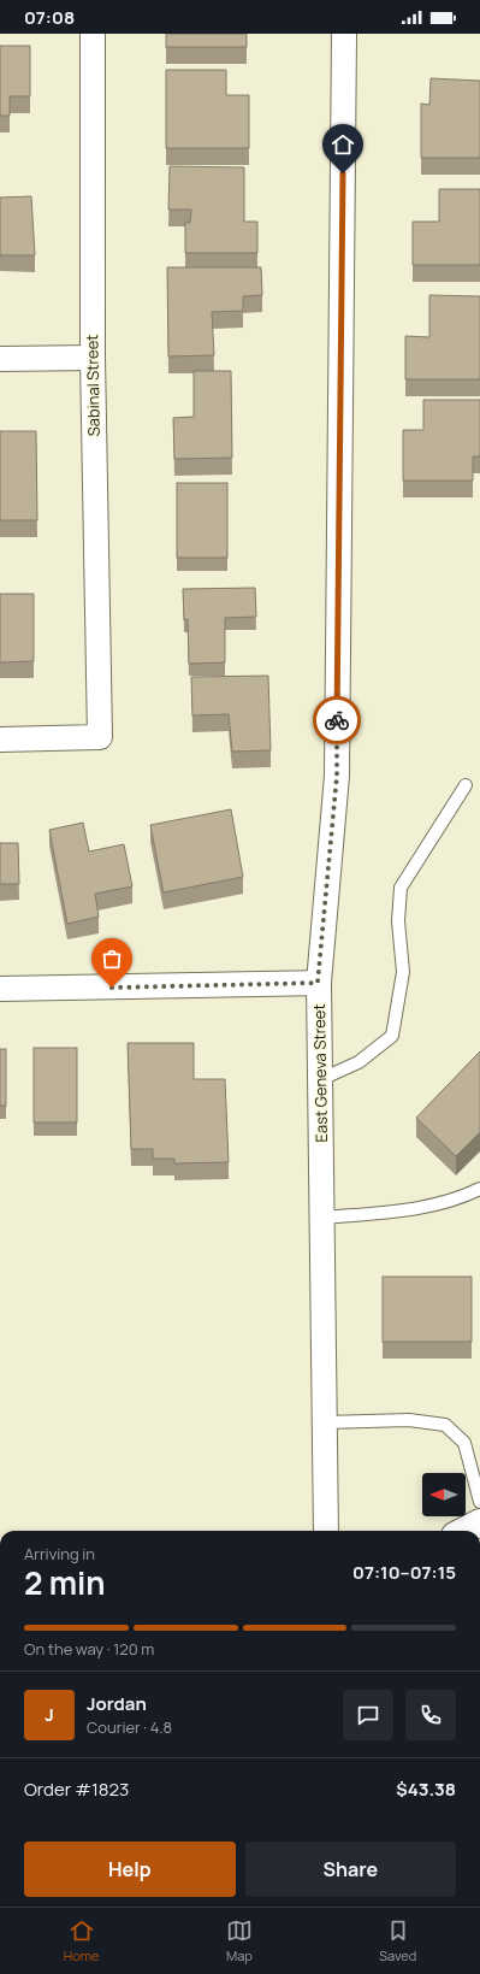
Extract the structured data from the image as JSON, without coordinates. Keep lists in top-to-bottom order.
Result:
{
  "streets": {
    "street": ["Sabinal Street", "East Geneva Street"]
  },
  "north": "left",
  "page": {
    "status": "07:08",
    "heading": ["2 min", "Arriving in", "07:10–07:15"],
    "panel": [
      "Jordan",
      "Courier · 4.8",
      "Order #1823",
      "$43.38"
    ],
    "bar": "On the way · 120 m",
    "round": "J",
    "buttons": ["Help", "Share"],
    "tabs": ["Home", "Map", "Saved"]
  }
}
